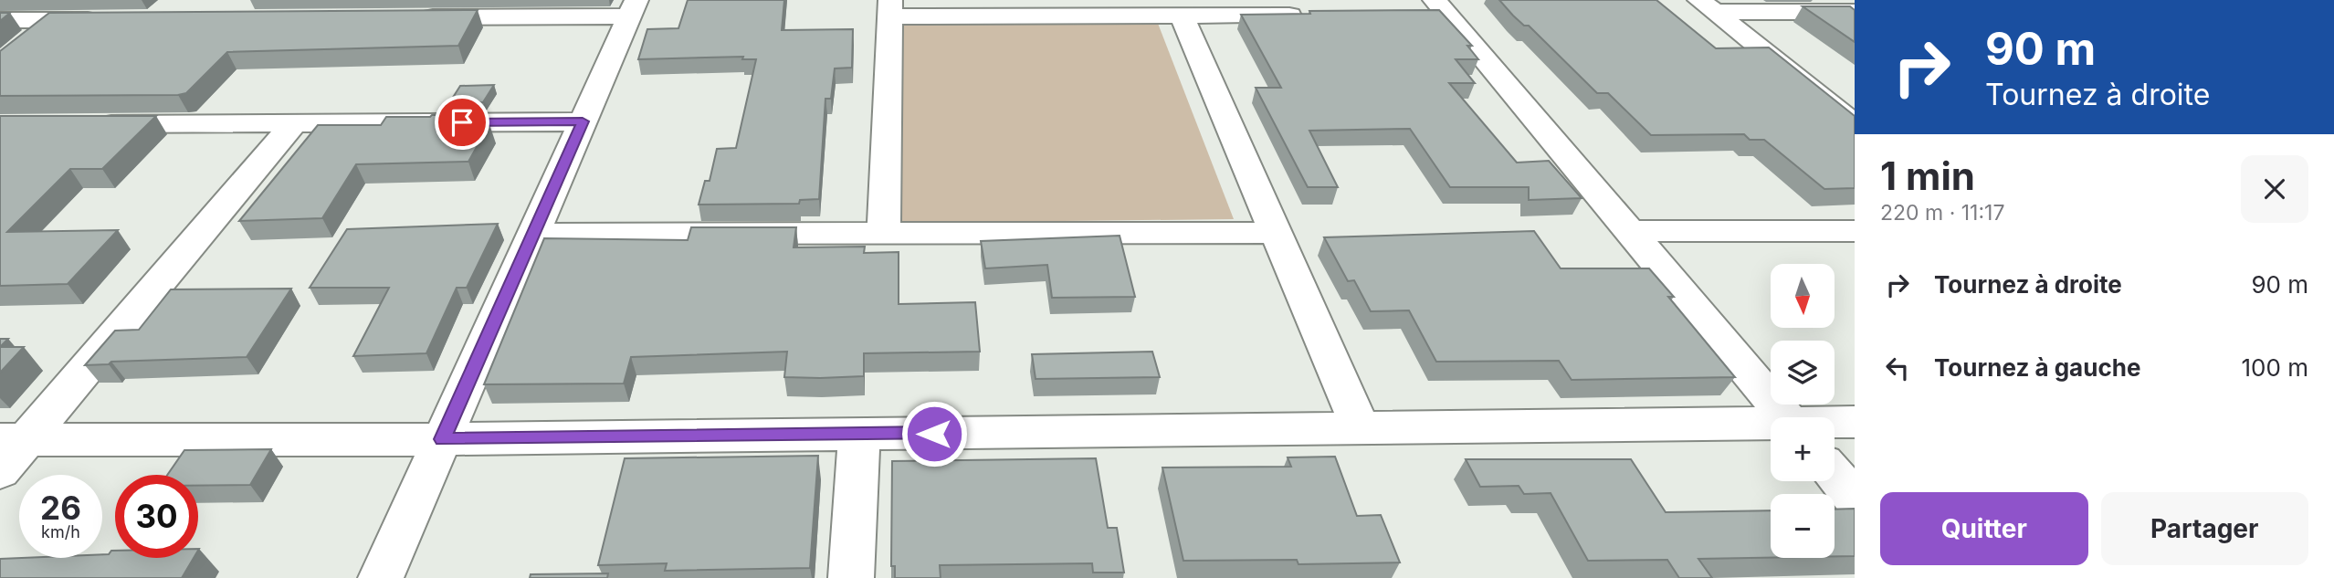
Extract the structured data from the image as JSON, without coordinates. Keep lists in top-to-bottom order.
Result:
{
  "north": "bottom",
  "page": {
    "turn": ["90 m", "Tournez à droite"],
    "heading": ["1 min", "220 m · 11:17"],
    "list": [
      {
        "name": "Tournez à droite",
        "value": "90 m"
      },
      {
        "name": "Tournez à gauche",
        "value": "100 m"
      }
    ],
    "map_buttons": ["+", "−"],
    "speed": "26 km/h",
    "limit": "30",
    "buttons": ["Quitter", "Partager"]
  }
}
